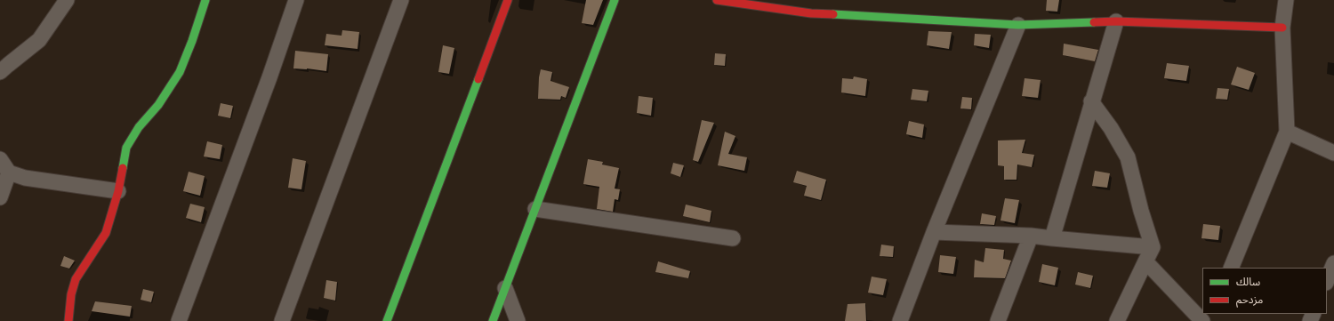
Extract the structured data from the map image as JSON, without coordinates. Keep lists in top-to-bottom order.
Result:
{
  "legend": ["سالك", "مزدحم"]
}
